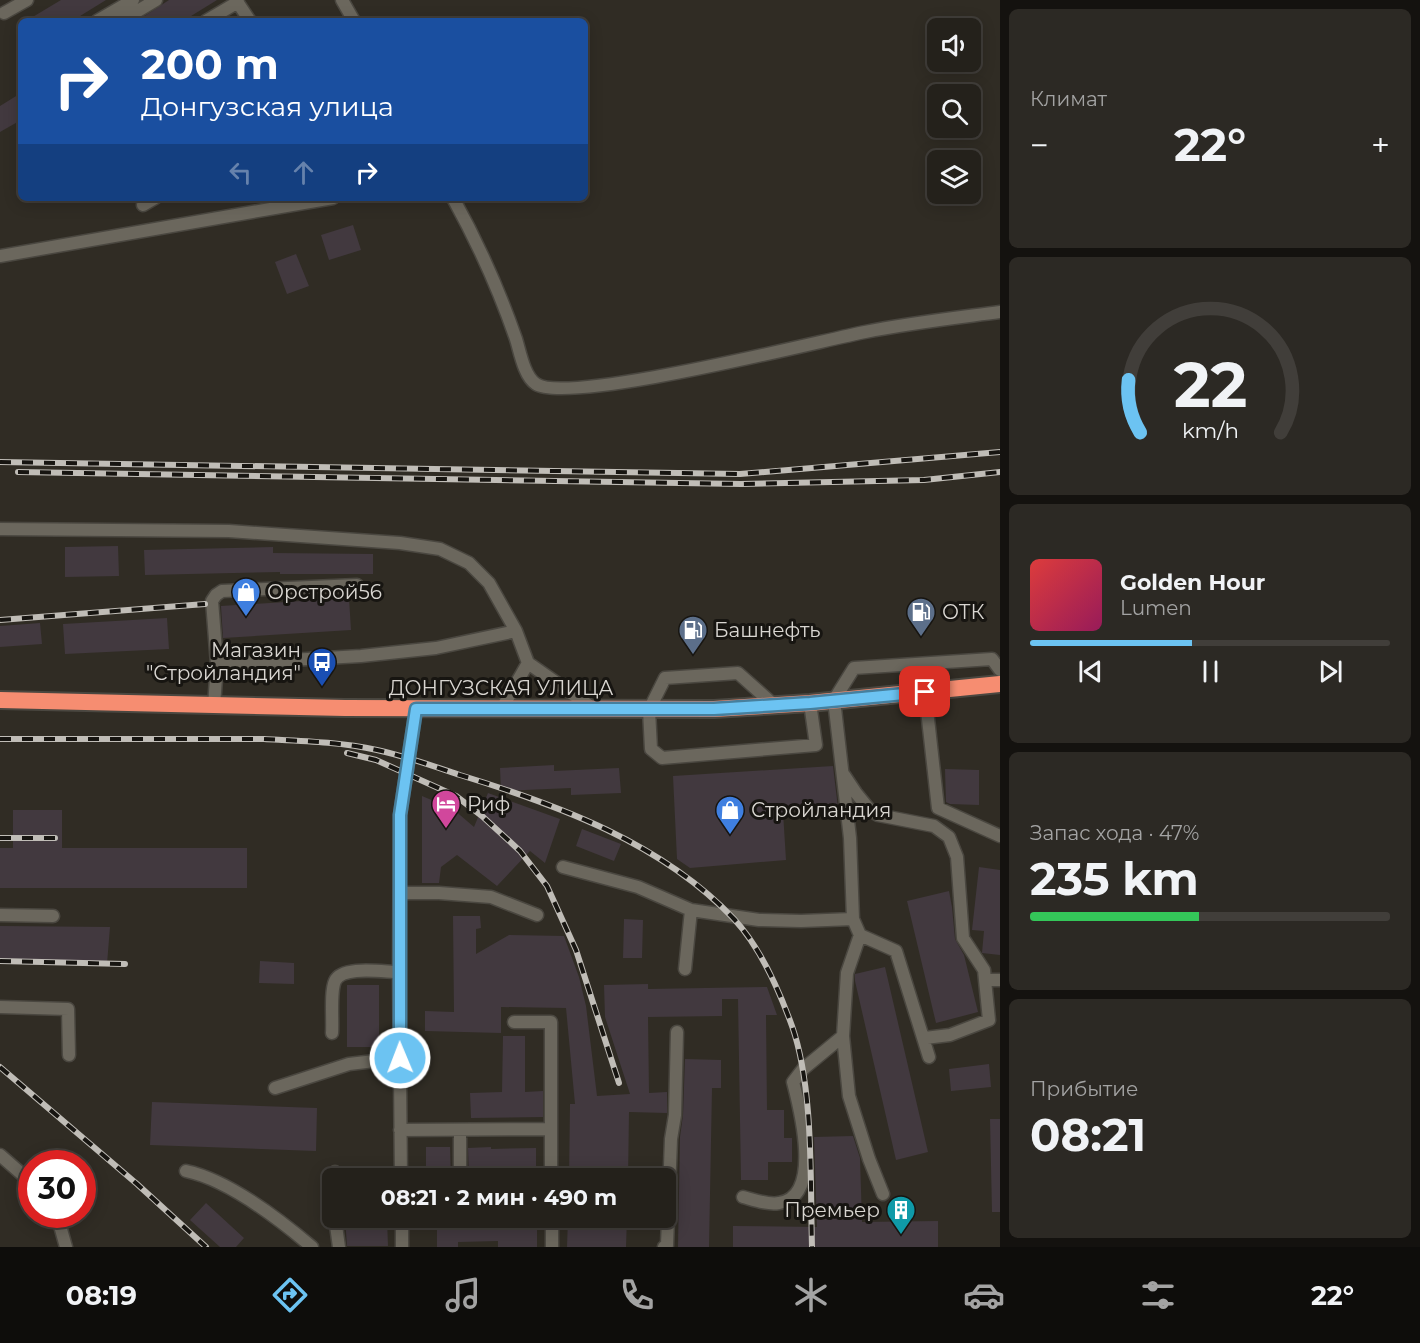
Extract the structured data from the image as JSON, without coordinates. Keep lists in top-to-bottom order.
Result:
{
  "streets": {
    "highway": ["ДОНГУЗСКАЯ УЛИЦА"]
  },
  "places": {
    "shop": ["Орстрой56", "Стройландия"],
    "fuel station": ["ОТК", "Башнефть"],
    "bus stop": ["Магазин \"Стройландия\""],
    "hotel": ["Риф"],
    "building": ["Премьер"]
  },
  "page": {
    "tile": [
      "Климат",
      ["Запас хода · 47%", "235 km"],
      ["Прибытие", "08:21"]
    ],
    "turn": ["200 m", "Донгузская улица"],
    "heat": ["−", "22°", "+"],
    "song": ["Golden Hour", "Lumen"],
    "limit": "30",
    "trip": "08:21 · 2 мин · 490 m",
    "tabs": ["08:19", "22°"],
    "gauge": ["22", "km/h"]
  }
}
